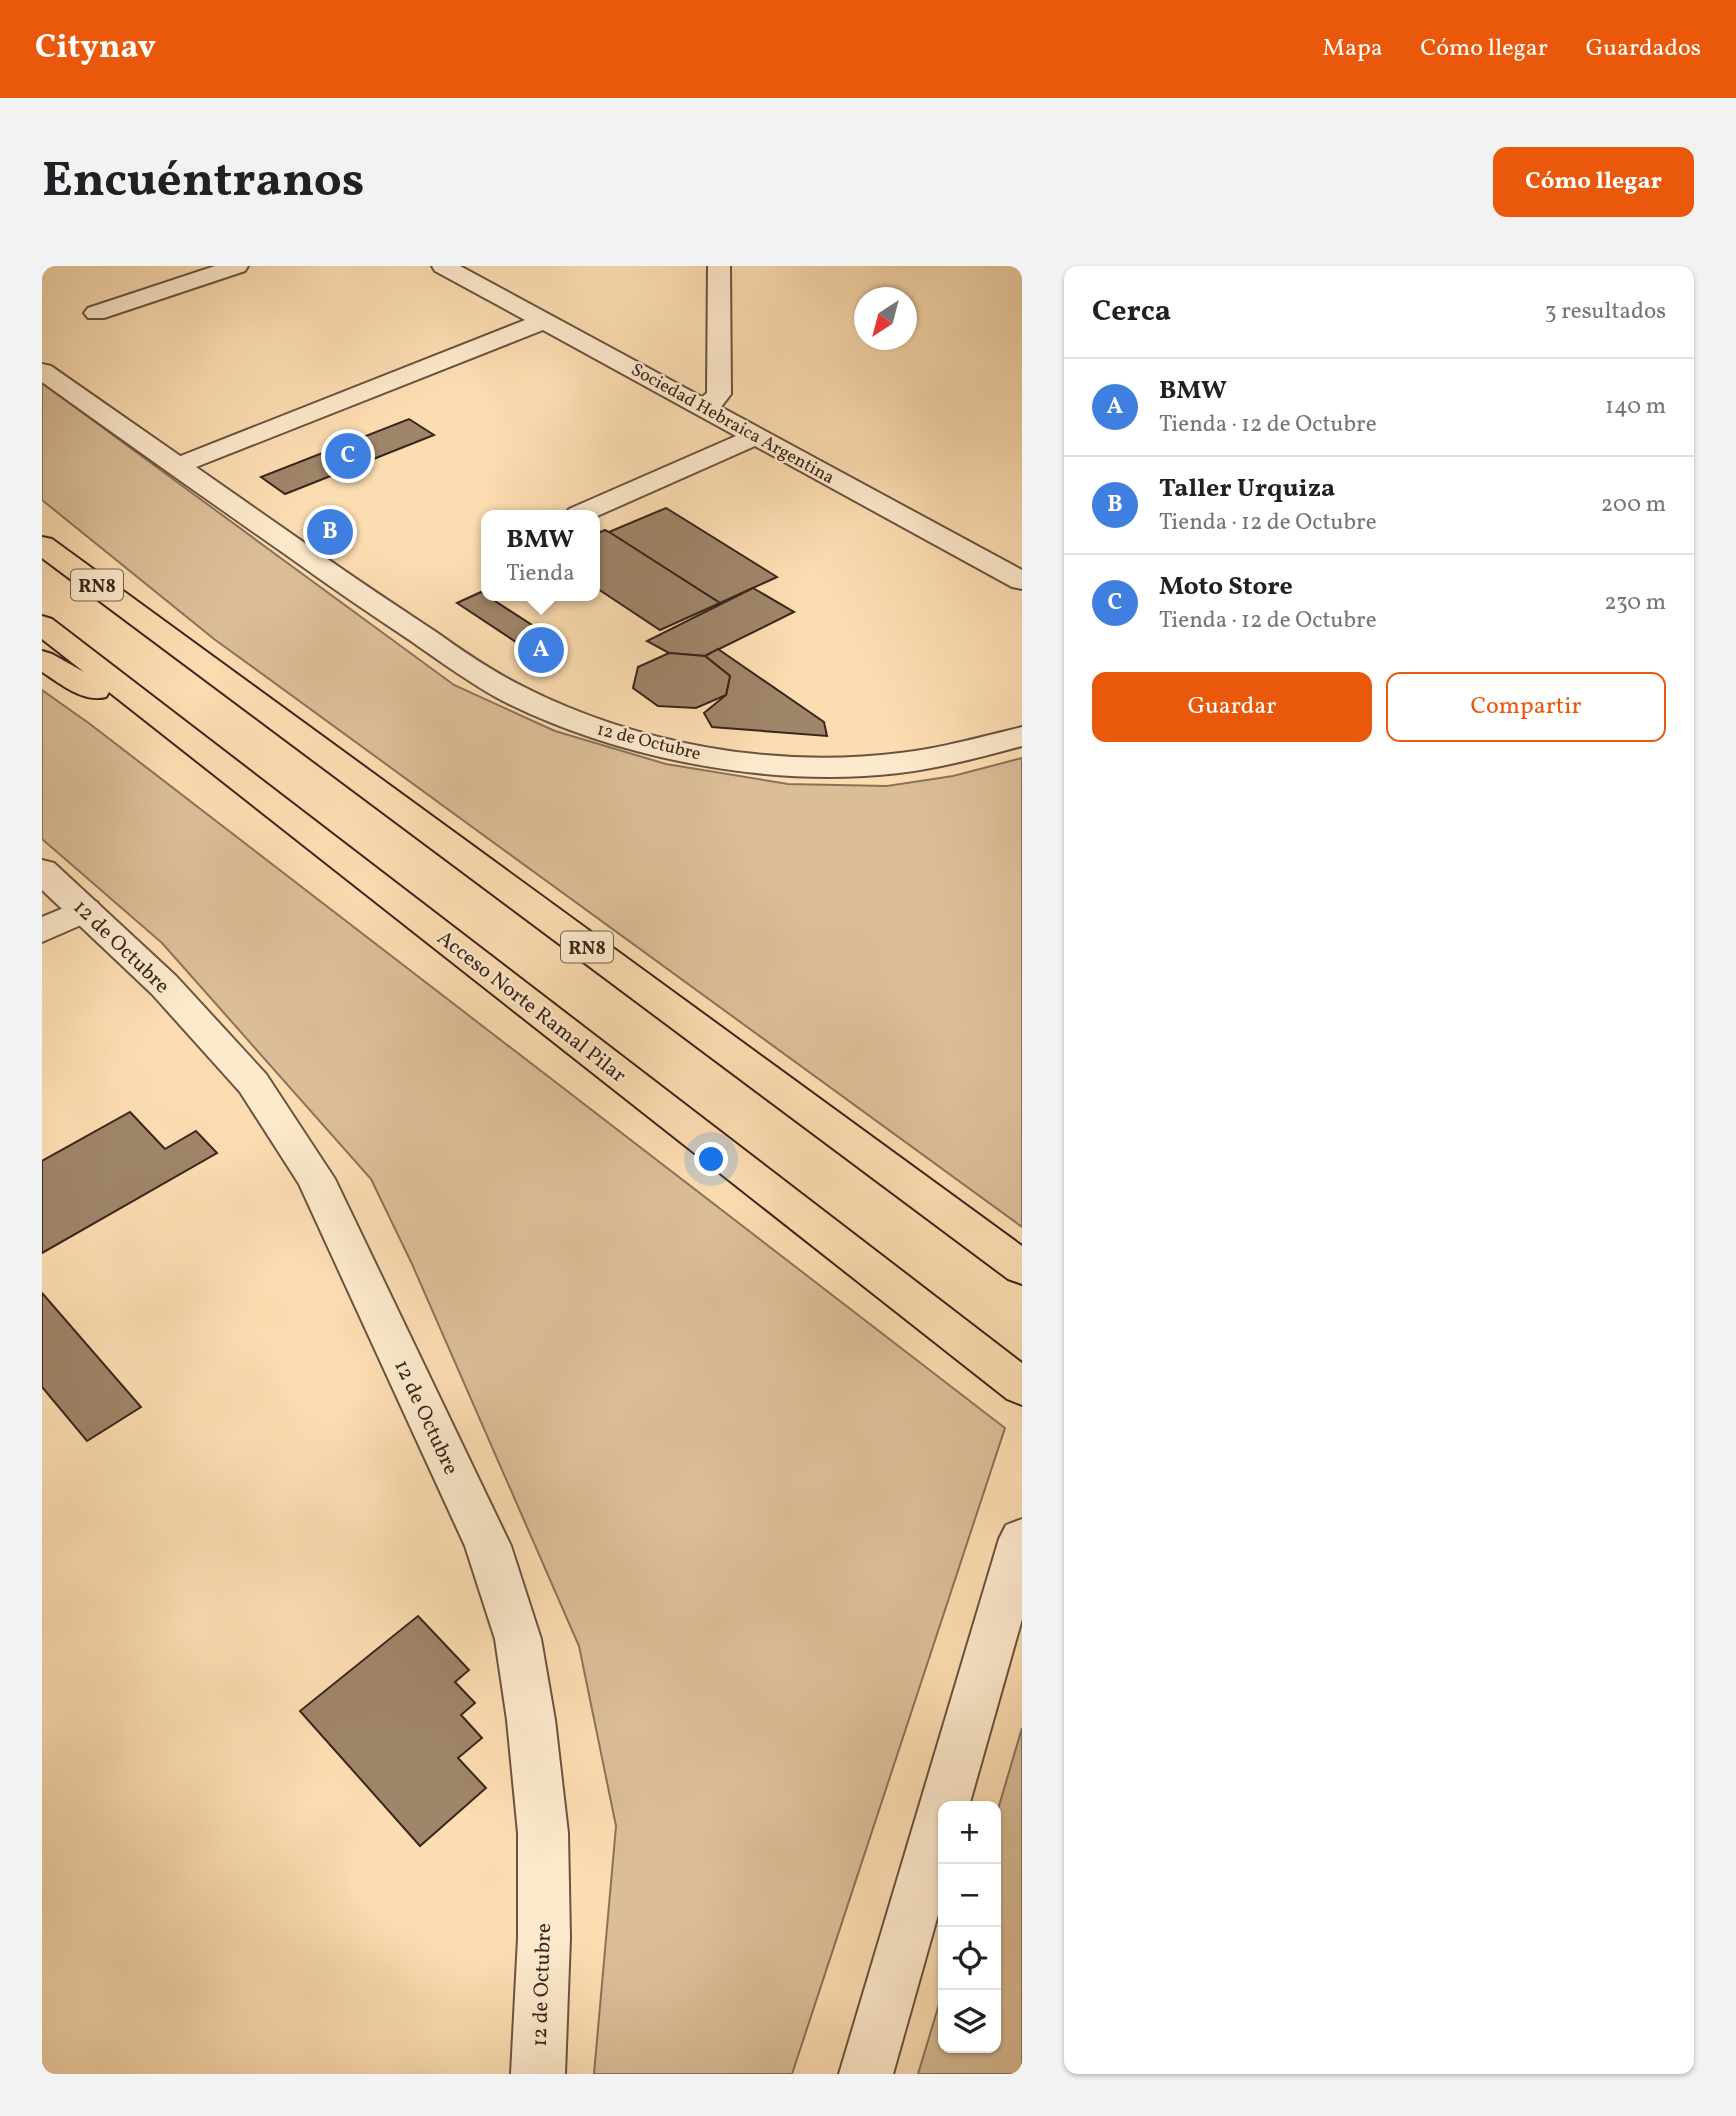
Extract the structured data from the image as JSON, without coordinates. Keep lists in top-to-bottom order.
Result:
{
  "streets": {
    "highway": ["RN8", "Acceso Norte Ramal Pilar"],
    "street": ["Sociedad Hebraica Argentina", "12 de Octubre"]
  },
  "north": "bottom left",
  "page": {
    "header": "Citynav",
    "nav": ["Mapa", "Cómo llegar", "Guardados"],
    "buttons": [
      "Cómo llegar",
      ["Guardar", "Compartir"]
    ],
    "title": "Encuéntranos",
    "heading": ["Cerca", "3 resultados"],
    "list": [
      {
        "mark": "A",
        "name": "BMW",
        "note": "Tienda · 12 de Octubre",
        "value": "140 m"
      },
      {
        "mark": "B",
        "name": "Taller Urquiza",
        "note": "Tienda · 12 de Octubre",
        "value": "200 m"
      },
      {
        "mark": "C",
        "name": "Moto Store",
        "note": "Tienda · 12 de Octubre",
        "value": "230 m"
      }
    ],
    "pins": ["C", "B", "A"],
    "popup": ["BMW", "Tienda"],
    "map_buttons": ["+", "−"]
  }
}
